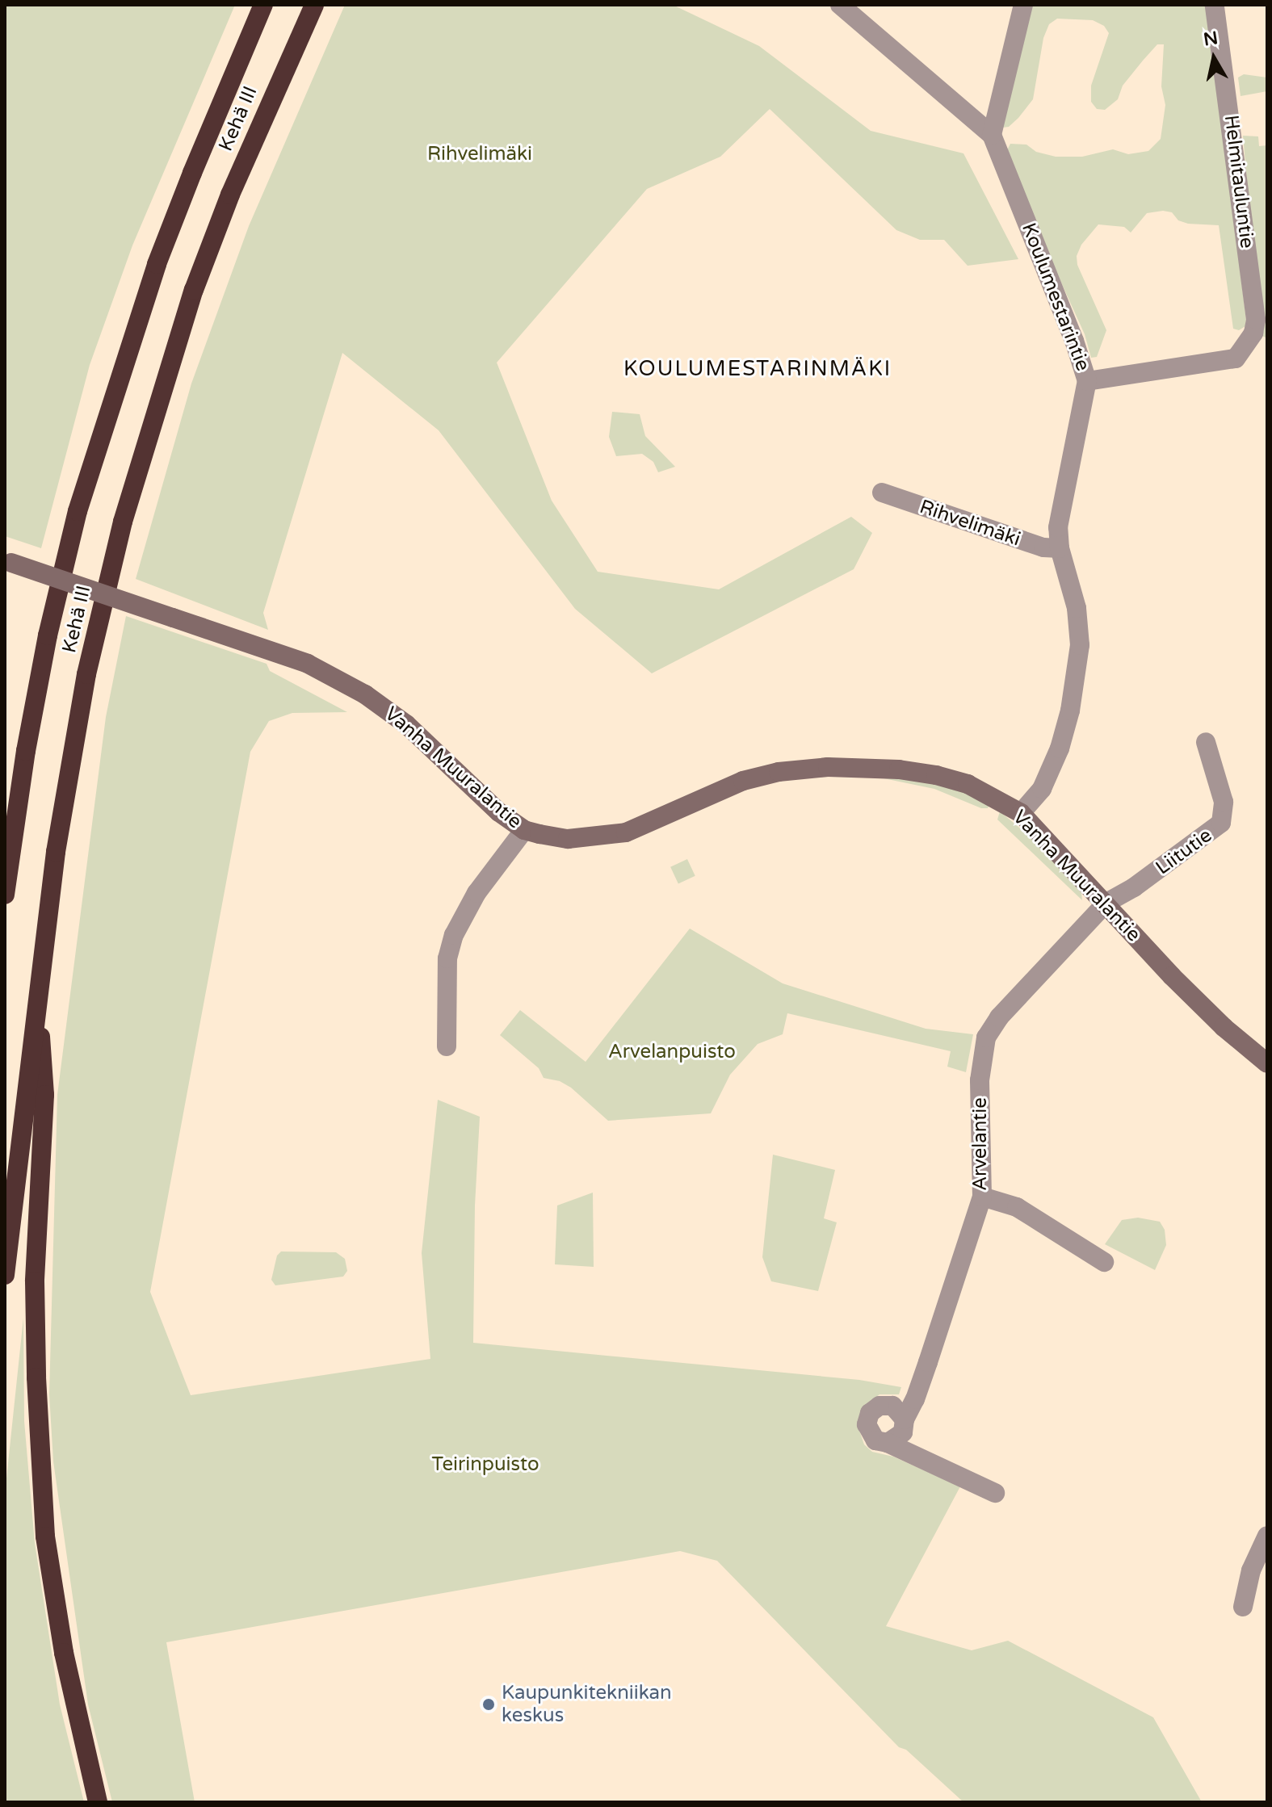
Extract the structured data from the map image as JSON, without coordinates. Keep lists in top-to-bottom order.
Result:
{
  "streets": {
    "highway": ["Kehä III"],
    "street": [
      "Helmitauluntie",
      "Koulumestarintie",
      "Rihvelimäki",
      "Vanha Muuralantie",
      "Liitutie",
      "Arvelantie"
    ]
  },
  "crossings": [
    ["Helmitauluntie", "Koulumestarintie"],
    ["Koulumestarintie", "Rihvelimäki"],
    ["Koulumestarintie", "Vanha Muuralantie"],
    ["Vanha Muuralantie", "Liitutie"],
    ["Vanha Muuralantie", "Arvelantie"],
    ["Liitutie", "Arvelantie"]
  ],
  "districts": ["KOULUMESTARINMÄKI"],
  "parks": ["Rihvelimäki", "Arvelanpuisto", "Teirinpuisto"],
  "places": ["Kaupunkitekniikan keskus"],
  "north": "top"
}
